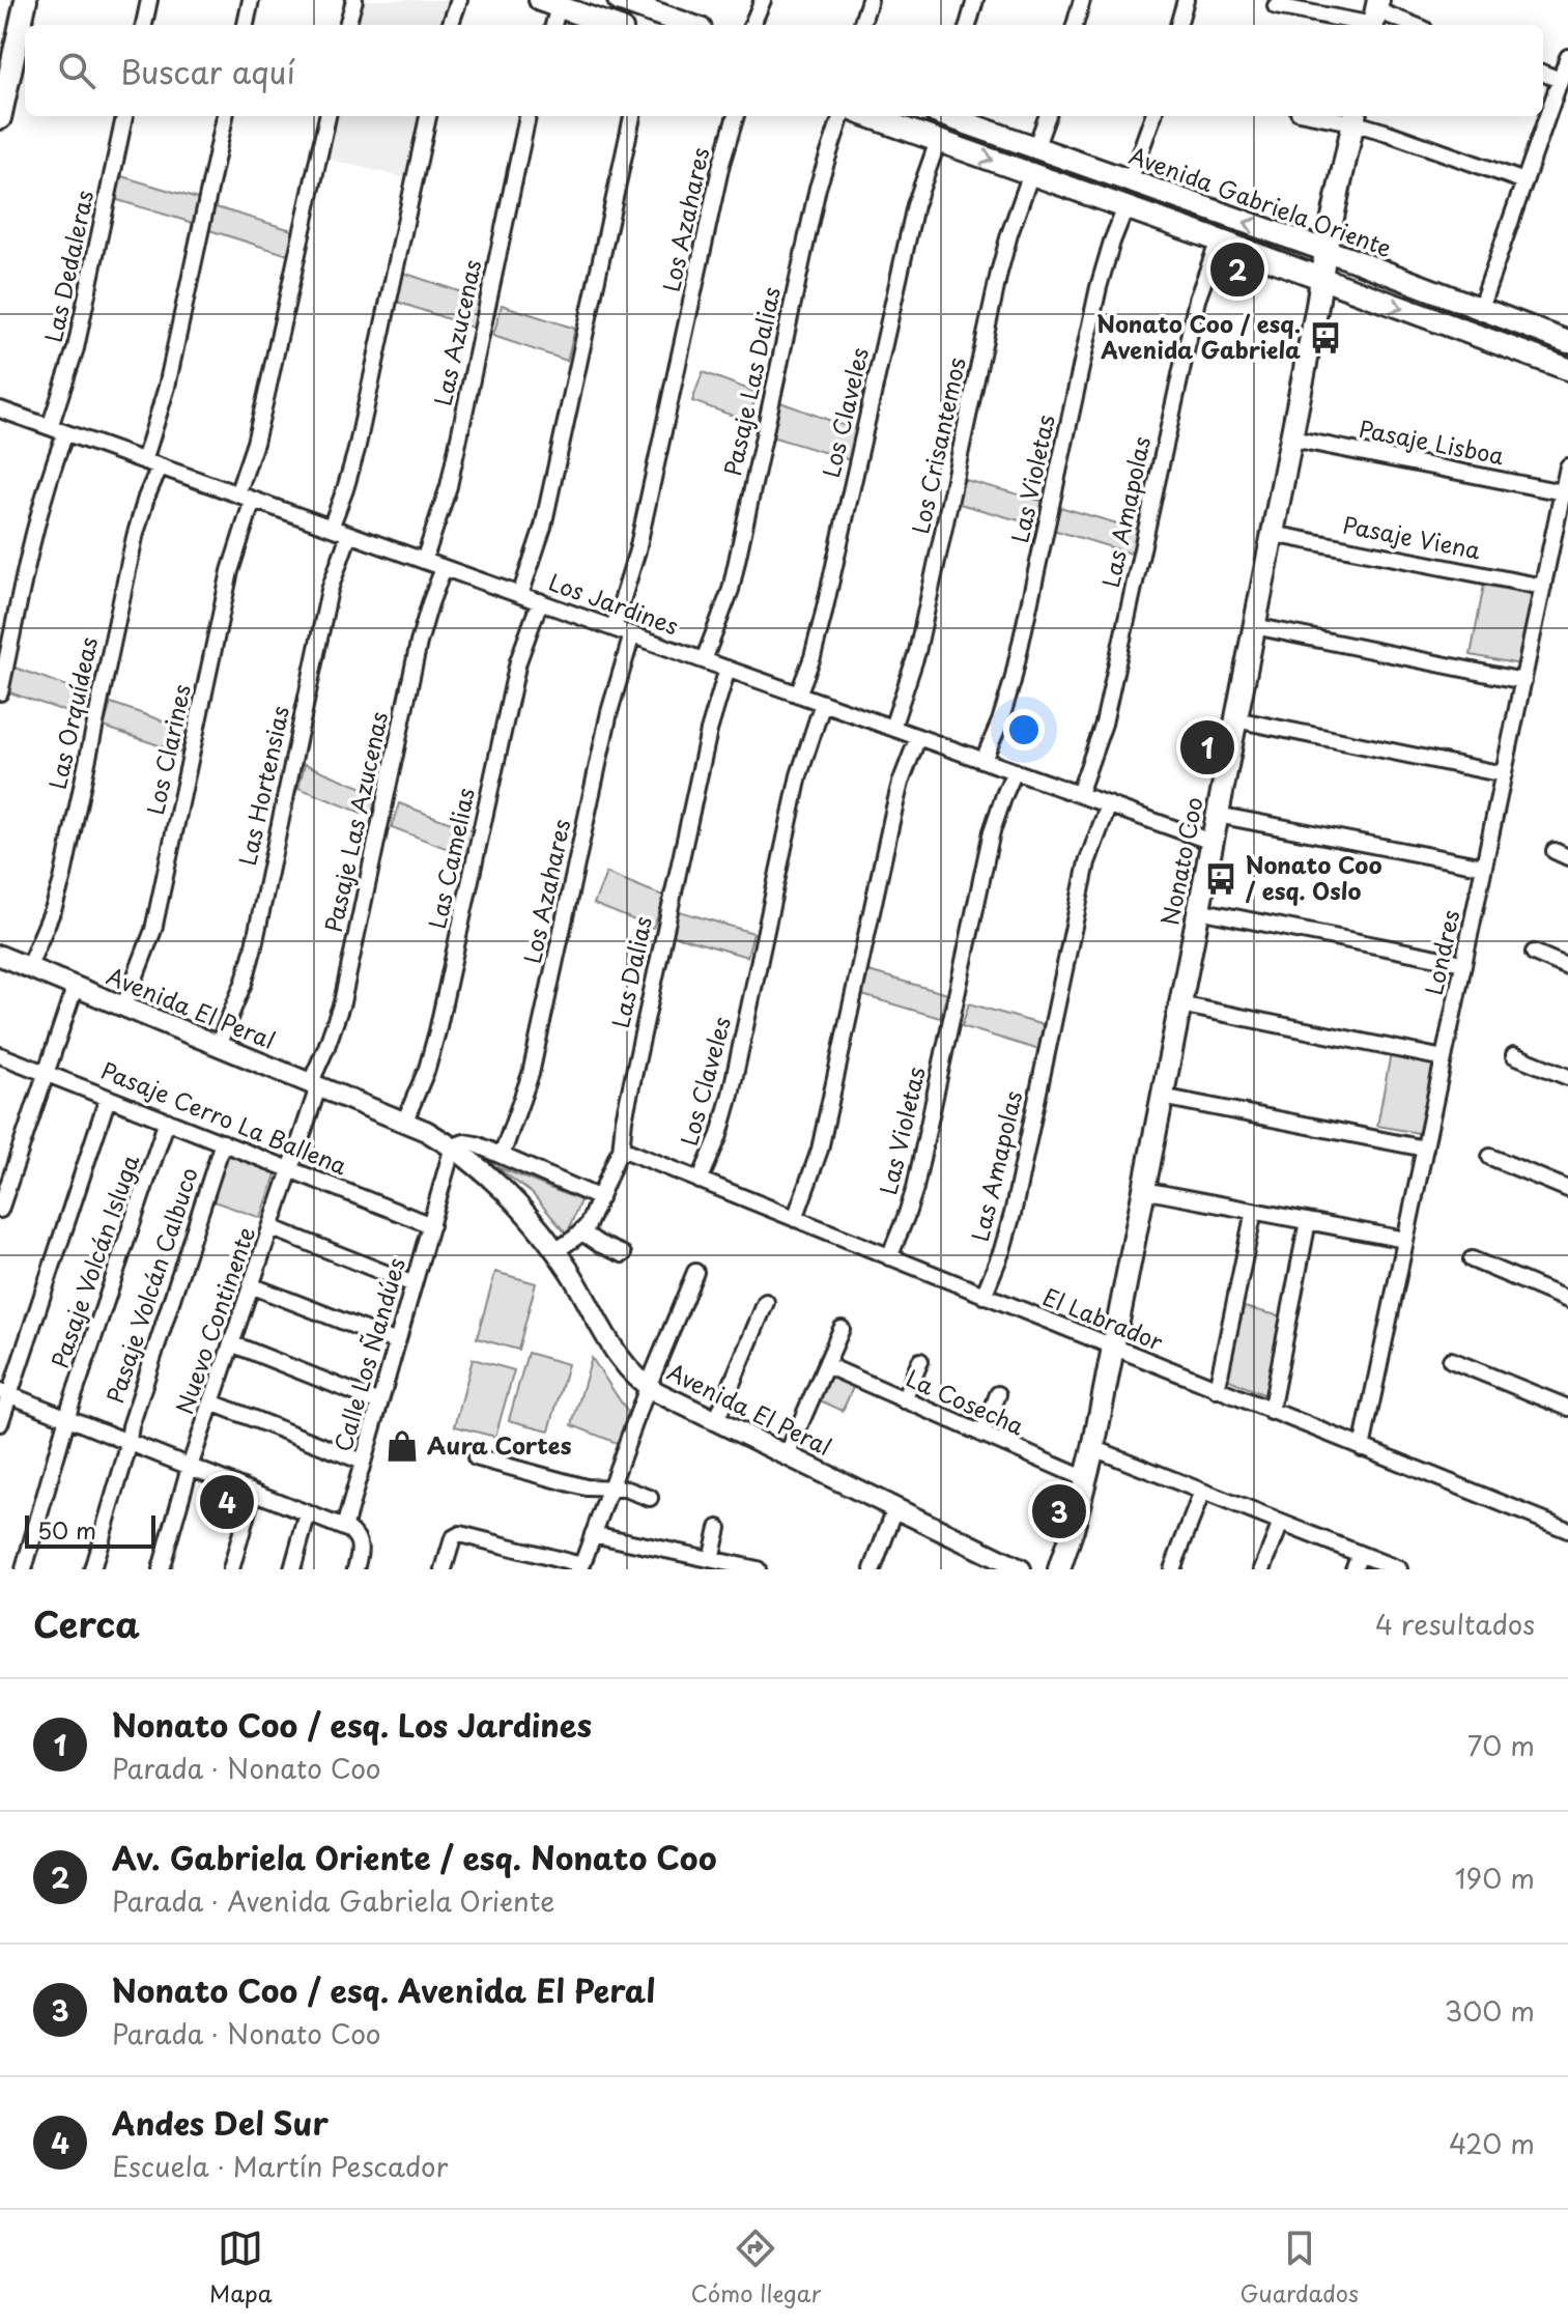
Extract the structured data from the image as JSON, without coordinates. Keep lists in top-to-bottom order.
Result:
{
  "streets": {
    "main road": ["Avenida Gabriela Oriente", "Nonato Coo"],
    "street": [
      "Los Azahares",
      "Las Dedaleras",
      "Las Azucenas",
      "Pasaje Las Dalias",
      "Los Claveles",
      "Pasaje Lisboa",
      "Los Crisantemos",
      "Las Violetas",
      "Las Amapolas",
      "Pasaje Viena",
      "Los Jardines",
      "Las Orquídeas",
      "Los Clarines",
      "Las Hortensias",
      "Pasaje Las Azucenas",
      "Las Camelias",
      "Londres",
      "Las Dalias",
      "Avenida El Peral",
      "Pasaje Cerro La Ballena",
      "Pasaje Volcán Isluga",
      "Pasaje Volcán Calbuco",
      "El Labrador",
      "Nuevo Continente",
      "Calle Los Ñandúes",
      "La Cosecha"
    ]
  },
  "crossings": [
    ["Avenida Gabriela Oriente", "Nonato Coo"],
    ["Los Azahares", "Los Jardines"],
    ["Los Azahares", "Avenida El Peral"],
    ["Las Dedaleras", "Los Jardines"],
    ["Las Azucenas", "Los Jardines"],
    ["Pasaje Las Dalias", "Los Jardines"],
    ["Los Claveles", "Los Jardines"],
    ["Los Claveles", "El Labrador"],
    ["Pasaje Lisboa", "Nonato Coo"],
    ["Pasaje Lisboa", "Londres"],
    ["Los Crisantemos", "Los Jardines"],
    ["Las Violetas", "Los Jardines"],
    ["Las Violetas", "El Labrador"],
    ["Las Amapolas", "Los Jardines"],
    ["Las Amapolas", "El Labrador"],
    ["Pasaje Viena", "Nonato Coo"],
    ["Pasaje Viena", "Londres"],
    ["Los Jardines", "Las Orquídeas"],
    ["Los Jardines", "Los Clarines"],
    ["Los Jardines", "Las Hortensias"],
    ["Los Jardines", "Pasaje Las Azucenas"],
    ["Los Jardines", "Las Camelias"],
    ["Los Jardines", "Nonato Coo"],
    ["Los Jardines", "Las Dalias"],
    ["Las Orquídeas", "Avenida El Peral"],
    ["Los Clarines", "Avenida El Peral"],
    ["Las Hortensias", "Avenida El Peral"],
    ["Pasaje Las Azucenas", "Avenida El Peral"],
    ["Pasaje Las Azucenas", "Nuevo Continente"],
    ["Las Camelias", "Avenida El Peral"],
    ["Nonato Coo", "El Labrador"],
    ["Nonato Coo", "La Cosecha"],
    ["Londres", "El Labrador"],
    ["Las Dalias", "Avenida El Peral"],
    ["Las Dalias", "El Labrador"],
    ["Avenida El Peral", "Nuevo Continente"],
    ["Avenida El Peral", "Calle Los Ñandúes"],
    ["Pasaje Cerro La Ballena", "Pasaje Volcán Isluga"],
    ["Pasaje Cerro La Ballena", "Pasaje Volcán Calbuco"],
    ["Pasaje Cerro La Ballena", "Nuevo Continente"],
    ["Pasaje Cerro La Ballena", "Calle Los Ñandúes"]
  ],
  "places": {
    "bus stop": ["Nonato Coo / esq. Avenida Gabriela", "Nonato Coo / esq. Oslo"],
    "shop": ["Aura Cortes"]
  },
  "scale_bar": "50 m",
  "page": {
    "search": "Buscar aquí",
    "pins": [
      "2",
      "1",
      "4",
      "3"
    ],
    "scale": "50 m",
    "heading": ["Cerca", "4 resultados"],
    "list": [
      {
        "mark": "1",
        "name": "Nonato Coo / esq. Los Jardines",
        "note": "Parada · Nonato Coo",
        "value": "70 m"
      },
      {
        "mark": "2",
        "name": "Av. Gabriela Oriente / esq. Nonato Coo",
        "note": "Parada · Avenida Gabriela Oriente",
        "value": "190 m"
      },
      {
        "mark": "3",
        "name": "Nonato Coo / esq. Avenida El Peral",
        "note": "Parada · Nonato Coo",
        "value": "300 m"
      },
      {
        "mark": "4",
        "name": "Andes Del Sur",
        "note": "Escuela · Martín Pescador",
        "value": "420 m"
      }
    ],
    "nav": ["Mapa", "Cómo llegar", "Guardados"]
  }
}
